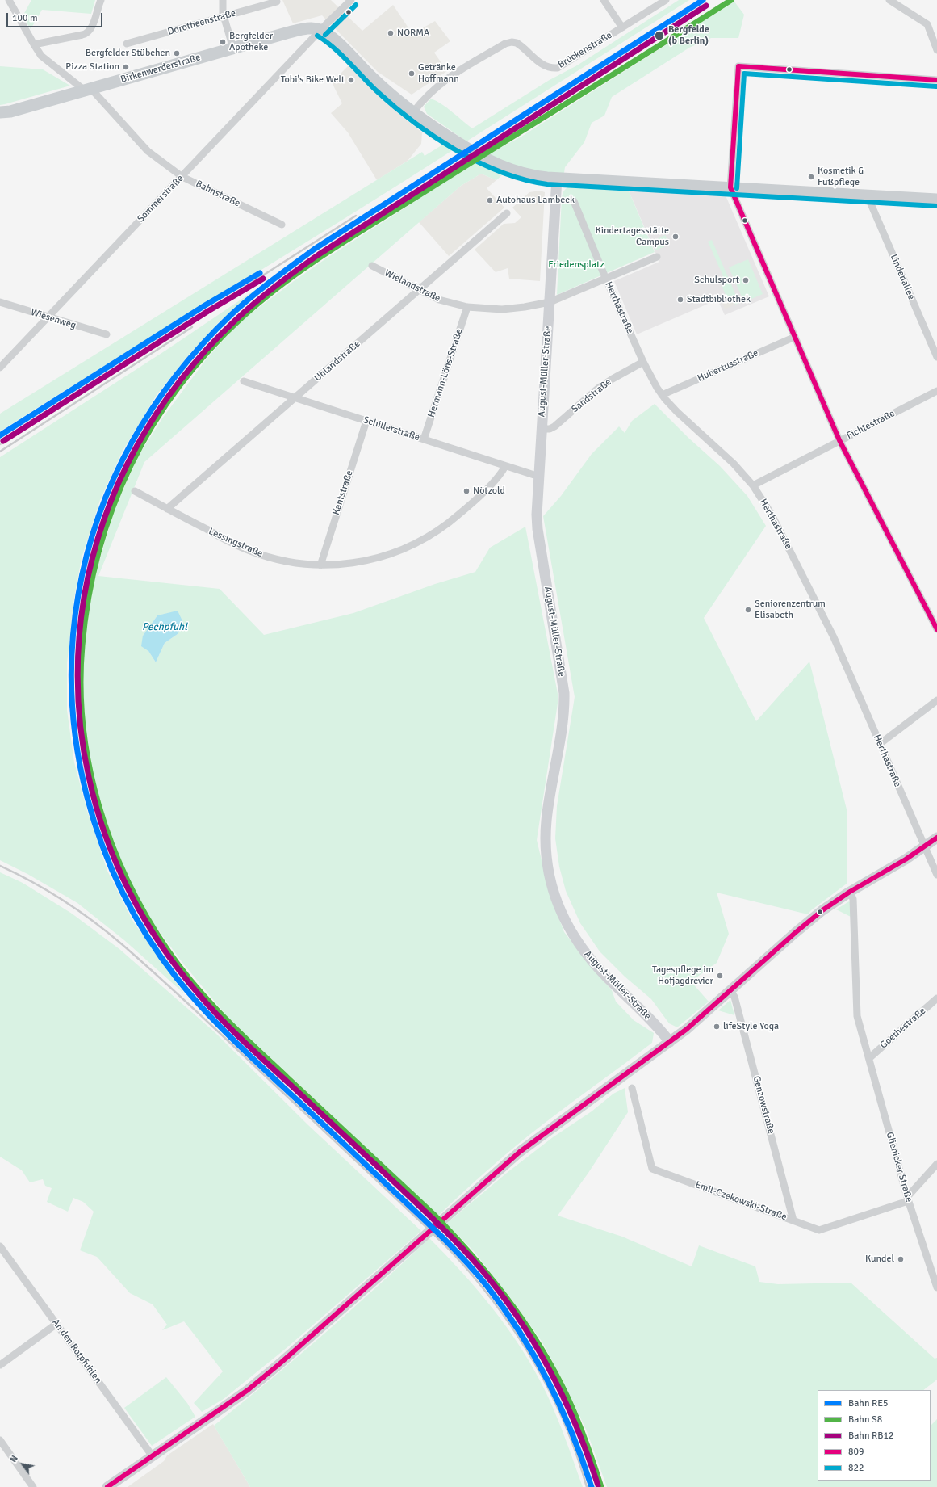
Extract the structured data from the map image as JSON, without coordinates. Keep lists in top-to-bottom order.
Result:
{
  "streets": {
    "main road": ["Birkenwerderstraße", "August-Müller-Straße"],
    "street": [
      "Dorotheenstraße",
      "Brückenstraße",
      "Bahnstraße",
      "Sommerstraße",
      "Lindenallee",
      "Wielandstraße",
      "Herthastraße",
      "Wiesenweg",
      "Uhlandstraße",
      "Hubertusstraße",
      "Hermann-Löns-Straße",
      "Sandstraße",
      "Fichtestraße",
      "Schillerstraße",
      "Kantstraße",
      "Lessingstraße",
      "Goethestraße",
      "Genzowstraße",
      "Glienicker Straße",
      "Emil-Czekowski-Straße",
      "An den Rotpfuhlen"
    ]
  },
  "crossings": [
    ["Birkenwerderstraße", "Bahnstraße"],
    ["Birkenwerderstraße", "Sommerstraße"],
    ["Bahnstraße", "Sommerstraße"],
    ["Sommerstraße", "Wiesenweg"],
    ["Wielandstraße", "Herthastraße"],
    ["Wielandstraße", "Uhlandstraße"],
    ["Wielandstraße", "August-Müller-Straße"],
    ["Wielandstraße", "Hermann-Löns-Straße"],
    ["Herthastraße", "Hubertusstraße"],
    ["Herthastraße", "Sandstraße"],
    ["Herthastraße", "Fichtestraße"],
    ["Uhlandstraße", "Schillerstraße"],
    ["Uhlandstraße", "Lessingstraße"],
    ["August-Müller-Straße", "Sandstraße"],
    ["August-Müller-Straße", "Schillerstraße"],
    ["Hermann-Löns-Straße", "Schillerstraße"],
    ["Schillerstraße", "Kantstraße"],
    ["Schillerstraße", "Lessingstraße"],
    ["Kantstraße", "Lessingstraße"],
    ["Goethestraße", "Glienicker Straße"],
    ["Genzowstraße", "Emil-Czekowski-Straße"],
    ["Glienicker Straße", "Emil-Czekowski-Straße"]
  ],
  "water": ["Pechpfuhl"],
  "parks": ["Friedensplatz"],
  "places": [
    "NORMA",
    "Bergfelde (b Berlin)",
    "Bergfelder Apotheke",
    "Bergfelder Stübchen",
    "Pizza Station",
    "Getränke Hoffmann",
    "Tobi's Bike Welt",
    "Kosmetik & Fußpflege",
    "Autohaus Lambeck",
    "Kindertagesstätte Campus",
    "Schulsport",
    "Stadtbibliothek",
    "Nötzold",
    "Seniorenzentrum Elisabeth",
    "Tagespflege im Hofjagdrevier",
    "lifeStyle Yoga",
    "Kundel"
  ],
  "lines": [
    "rail line RE5",
    "rail line S8",
    "transit line 822",
    "rail line RB12",
    "transit line 809"
  ],
  "legend": [
    "Bahn RE5",
    "Bahn S8",
    "Bahn RB12",
    "809",
    "822"
  ],
  "scale_bar": "100 m",
  "north": "top left"
}
